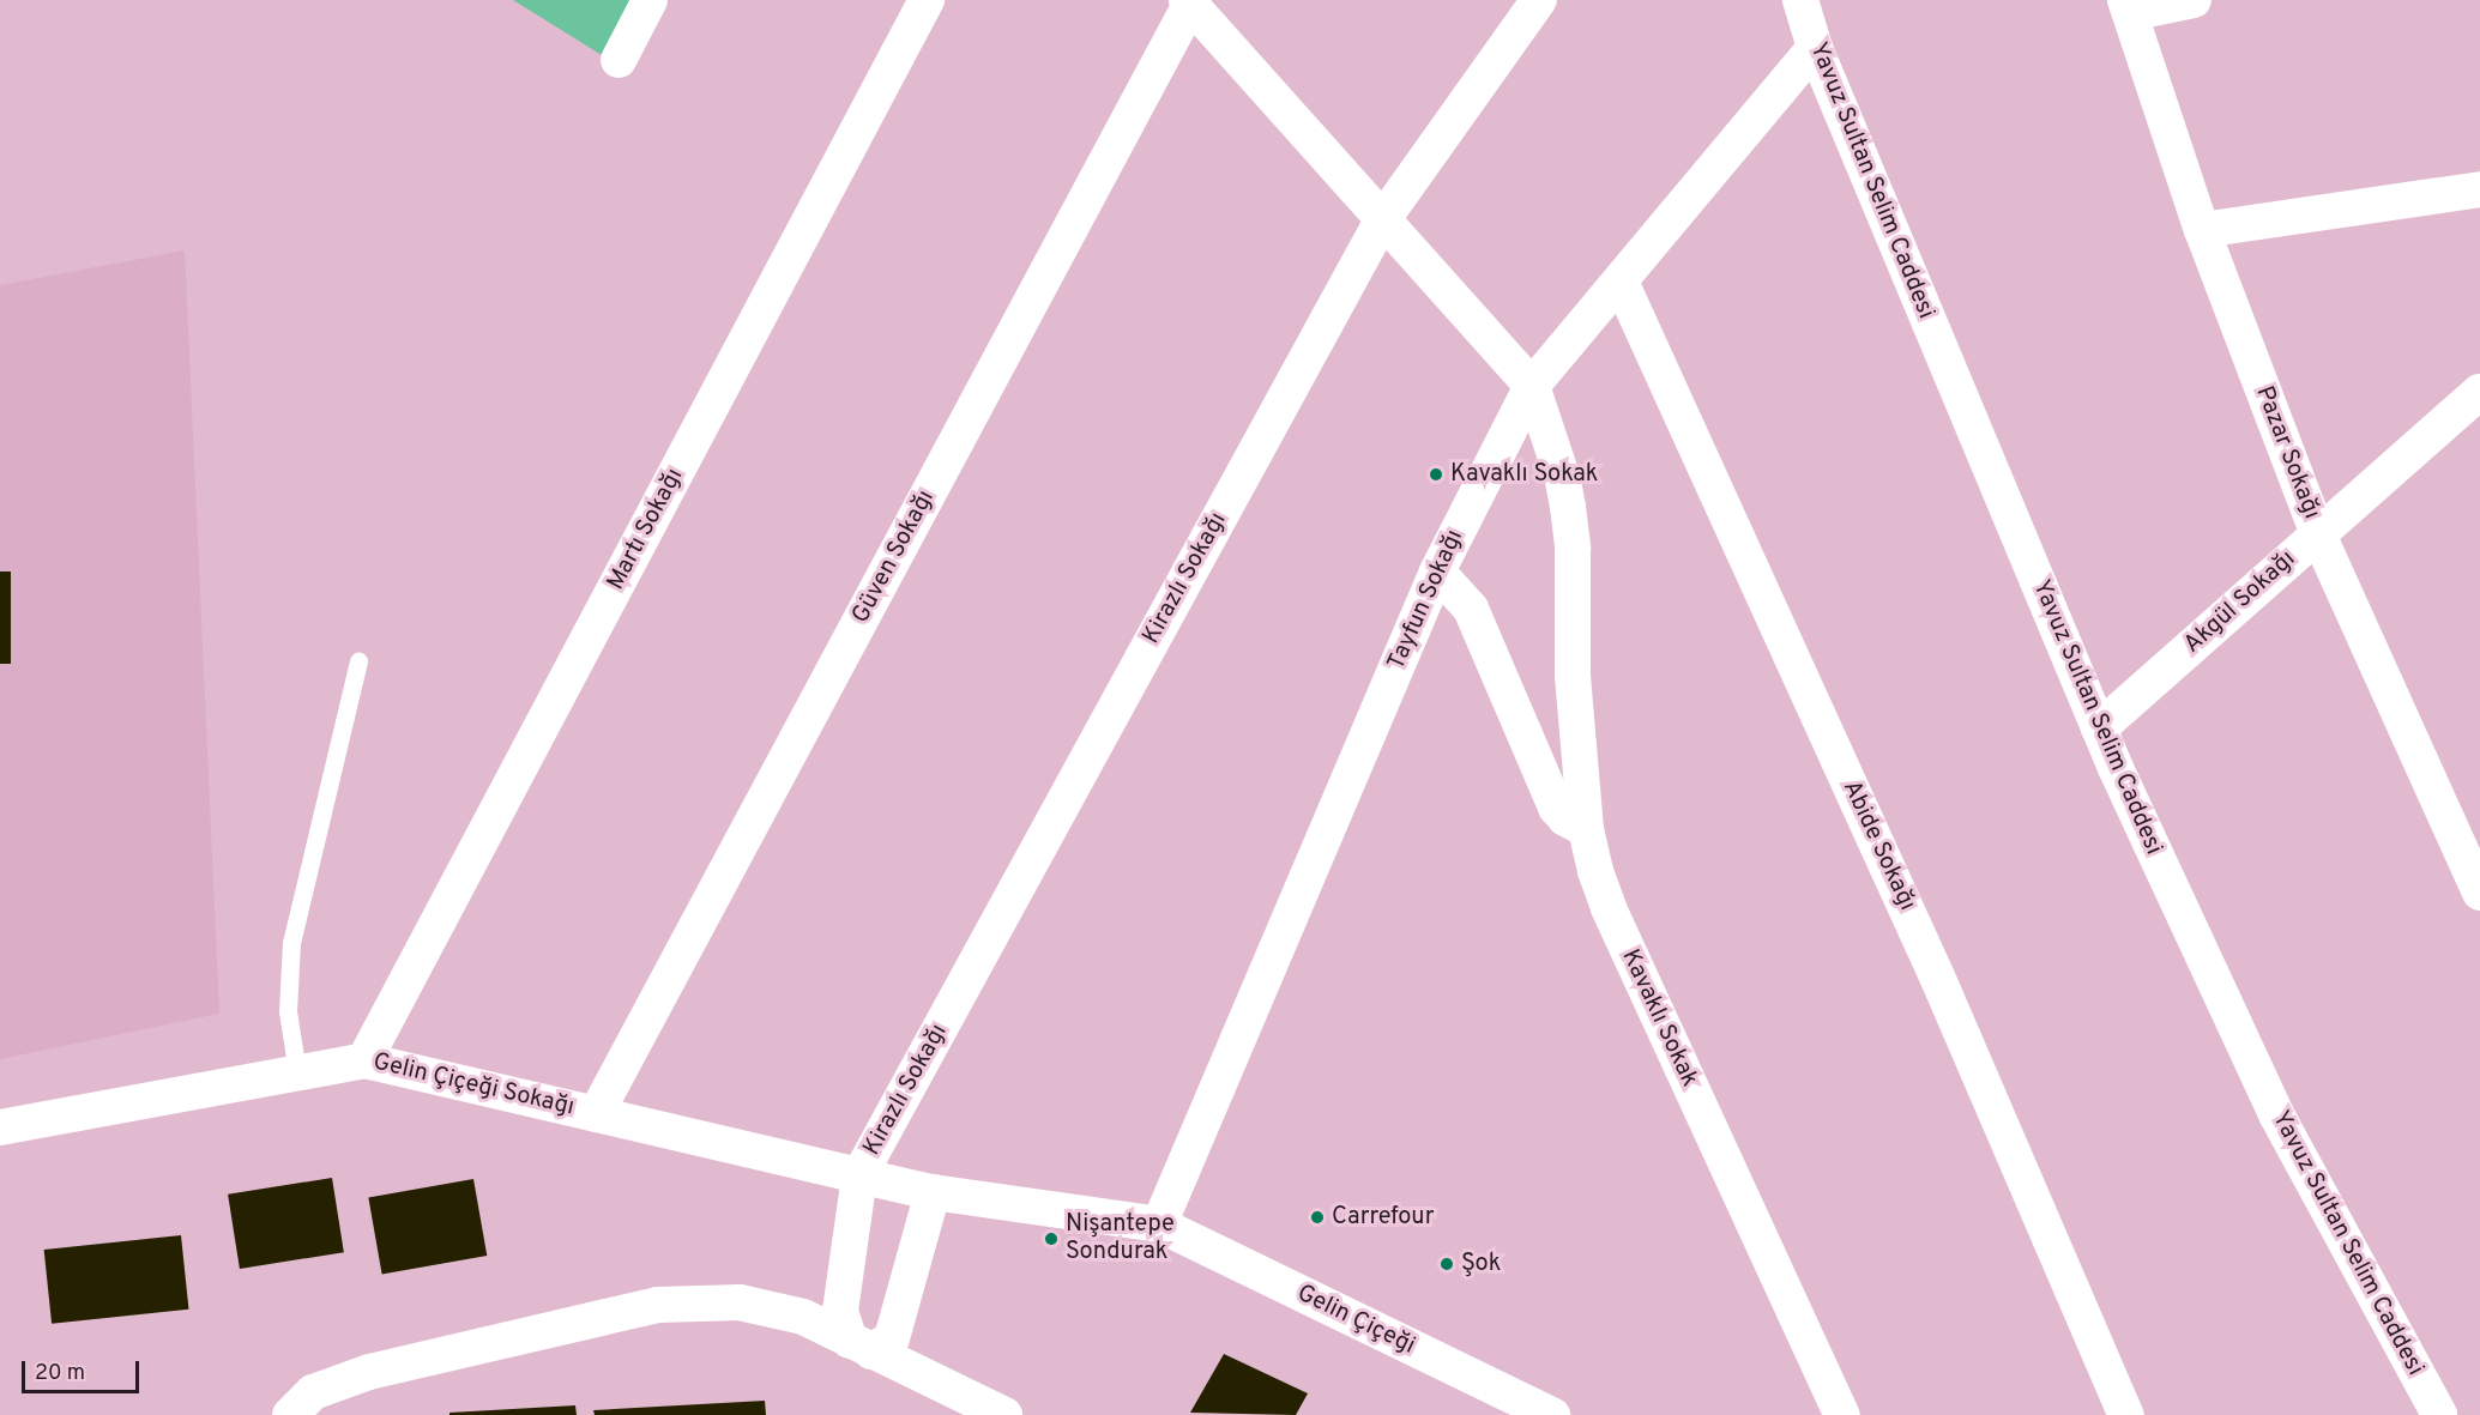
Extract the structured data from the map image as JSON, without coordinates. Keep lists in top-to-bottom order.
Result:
{
  "streets": {
    "street": [
      "Yavuz Sultan Selim Caddesi",
      "Pazar Sokağı",
      "Martı Sokağı",
      "Güven Sokağı",
      "Kirazlı Sokağı",
      "Tayfun Sokağı",
      "Akgül Sokağı",
      "Abide Sokağı",
      "Kavaklı Sokak",
      "Gelin Çiçeği Sokağı",
      "Gelin Çiçeği"
    ]
  },
  "crossings": [
    ["Yavuz Sultan Selim Caddesi", "Tayfun Sokağı"],
    ["Yavuz Sultan Selim Caddesi", "Akgül Sokağı"],
    ["Pazar Sokağı", "Akgül Sokağı"],
    ["Martı Sokağı", "Gelin Çiçeği Sokağı"],
    ["Güven Sokağı", "Kavaklı Sokak"],
    ["Güven Sokağı", "Gelin Çiçeği Sokağı"],
    ["Kirazlı Sokağı", "Kavaklı Sokak"],
    ["Kirazlı Sokağı", "Gelin Çiçeği Sokağı"],
    ["Tayfun Sokağı", "Abide Sokağı"],
    ["Tayfun Sokağı", "Kavaklı Sokak"],
    ["Tayfun Sokağı", "Gelin Çiçeği Sokağı"],
    ["Tayfun Sokağı", "Gelin Çiçeği"],
    ["Gelin Çiçeği Sokağı", "Gelin Çiçeği"]
  ],
  "places": [
    "Kavaklı Sokak",
    "Carrefour",
    "Nişantepe Sondurak",
    "Şok"
  ],
  "scale_bar": "20 m"
}
